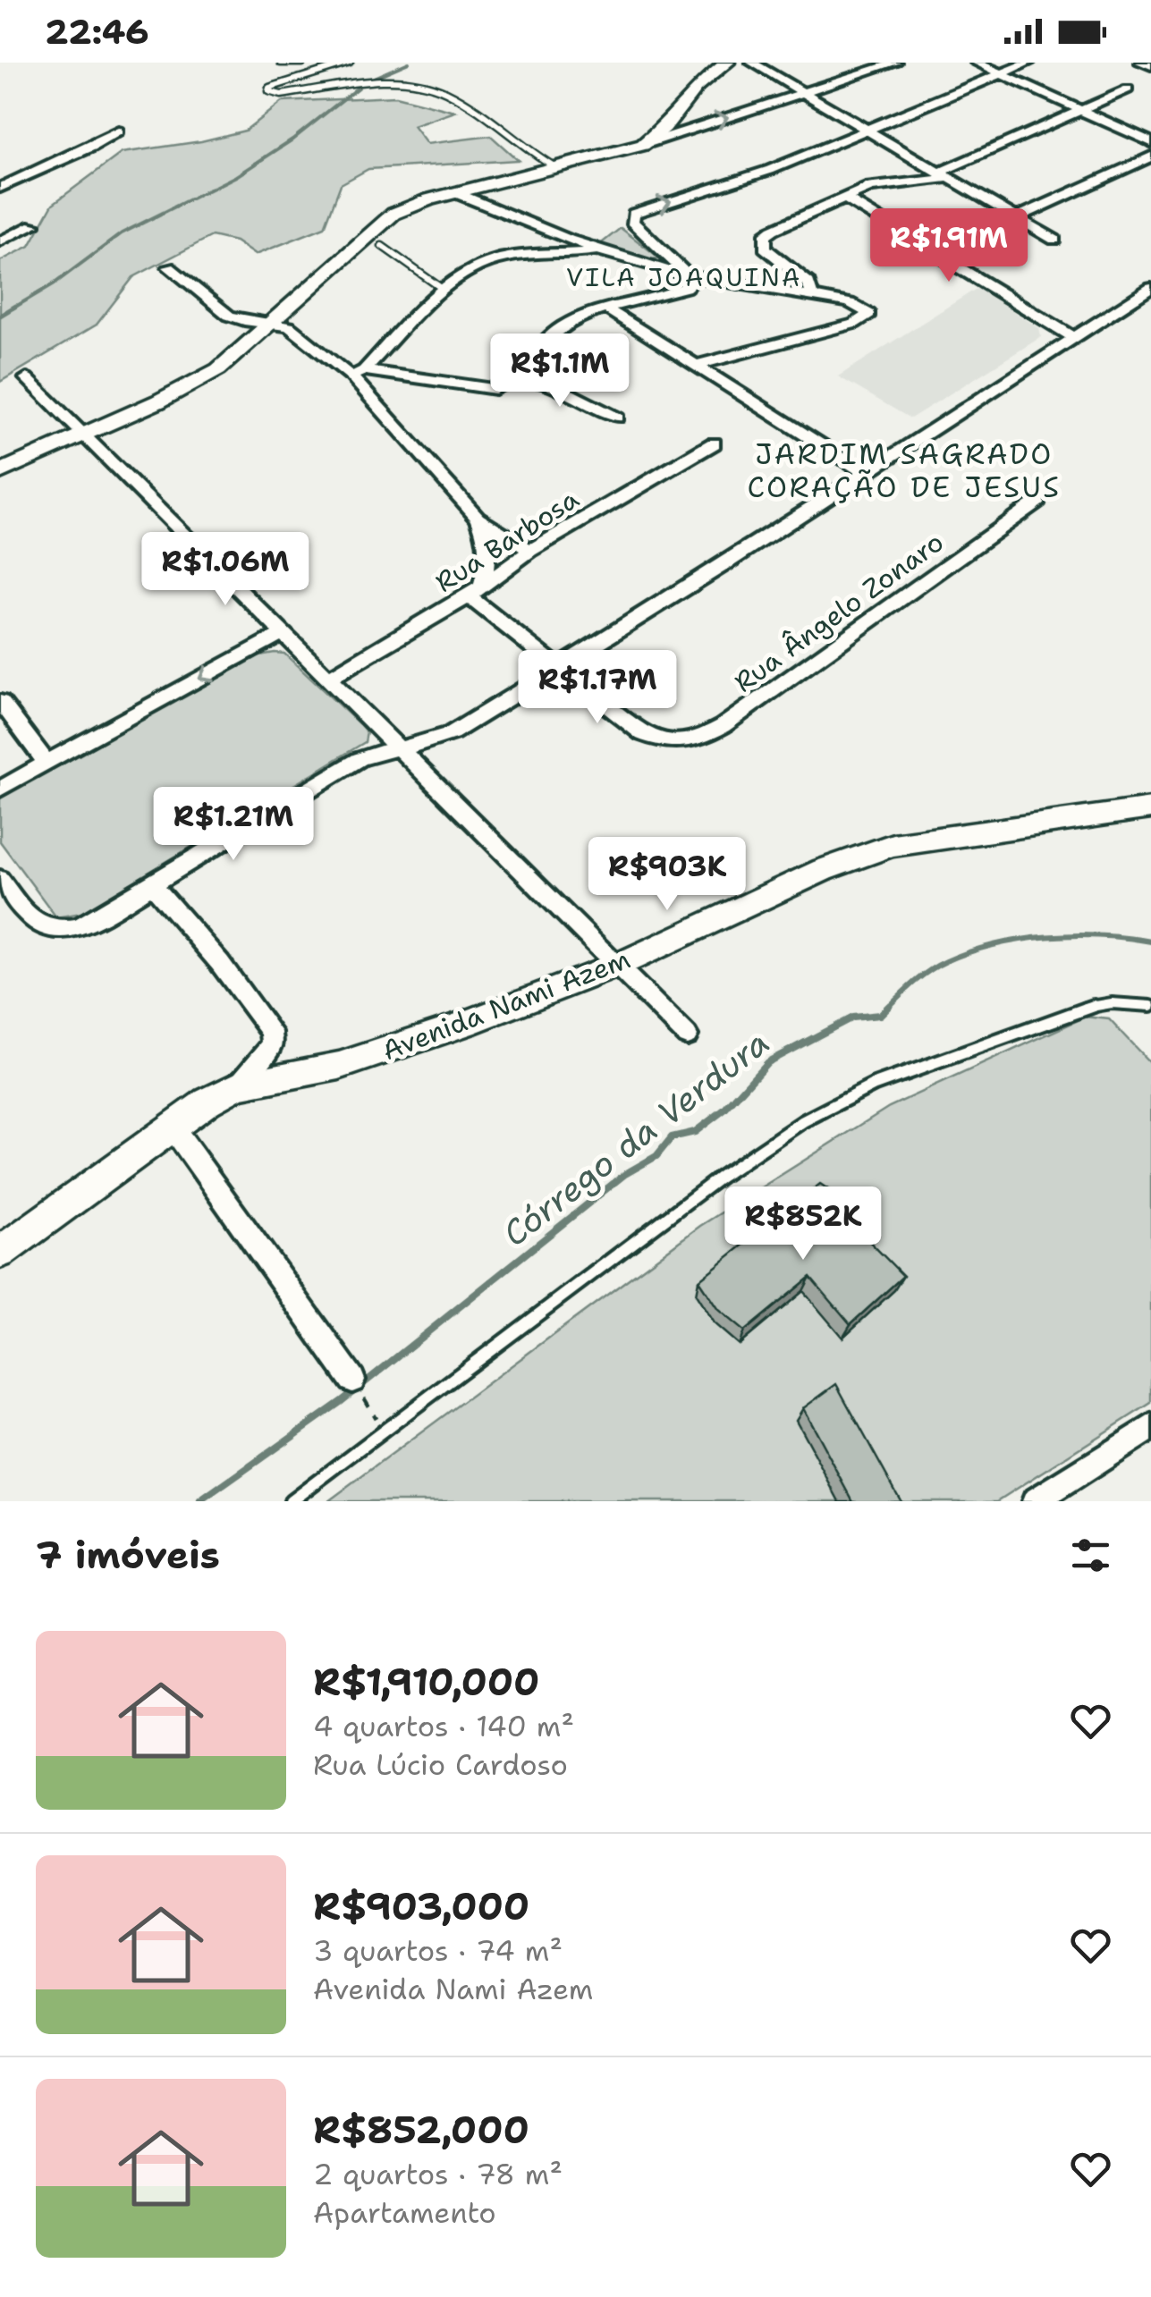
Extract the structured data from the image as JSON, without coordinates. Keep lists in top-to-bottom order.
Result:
{
  "streets": {
    "street": ["Rua Barbosa", "Rua Ângelo Zonaro", "Avenida Nami Azem"]
  },
  "districts": ["VILA JOAQUINA", "JARDIM SAGRADO CORAÇÃO DE JESUS"],
  "water": ["Córrego da Verdura"],
  "page": {
    "status": "22:46",
    "price": [
      "R$1.91M",
      "R$1.1M",
      "R$1.06M",
      "R$1.17M",
      "R$1.21M",
      "R$903K",
      "R$852K"
    ],
    "heading": "7 imóveis",
    "list": [
      {
        "name": "R$1,910,000",
        "note": "4 quartos · 140 m² · Rua Lúcio Cardoso"
      },
      {
        "name": "R$903,000",
        "note": "3 quartos · 74 m² · Avenida Nami Azem"
      },
      {
        "name": "R$852,000",
        "note": "2 quartos · 78 m² · Apartamento"
      }
    ]
  }
}
